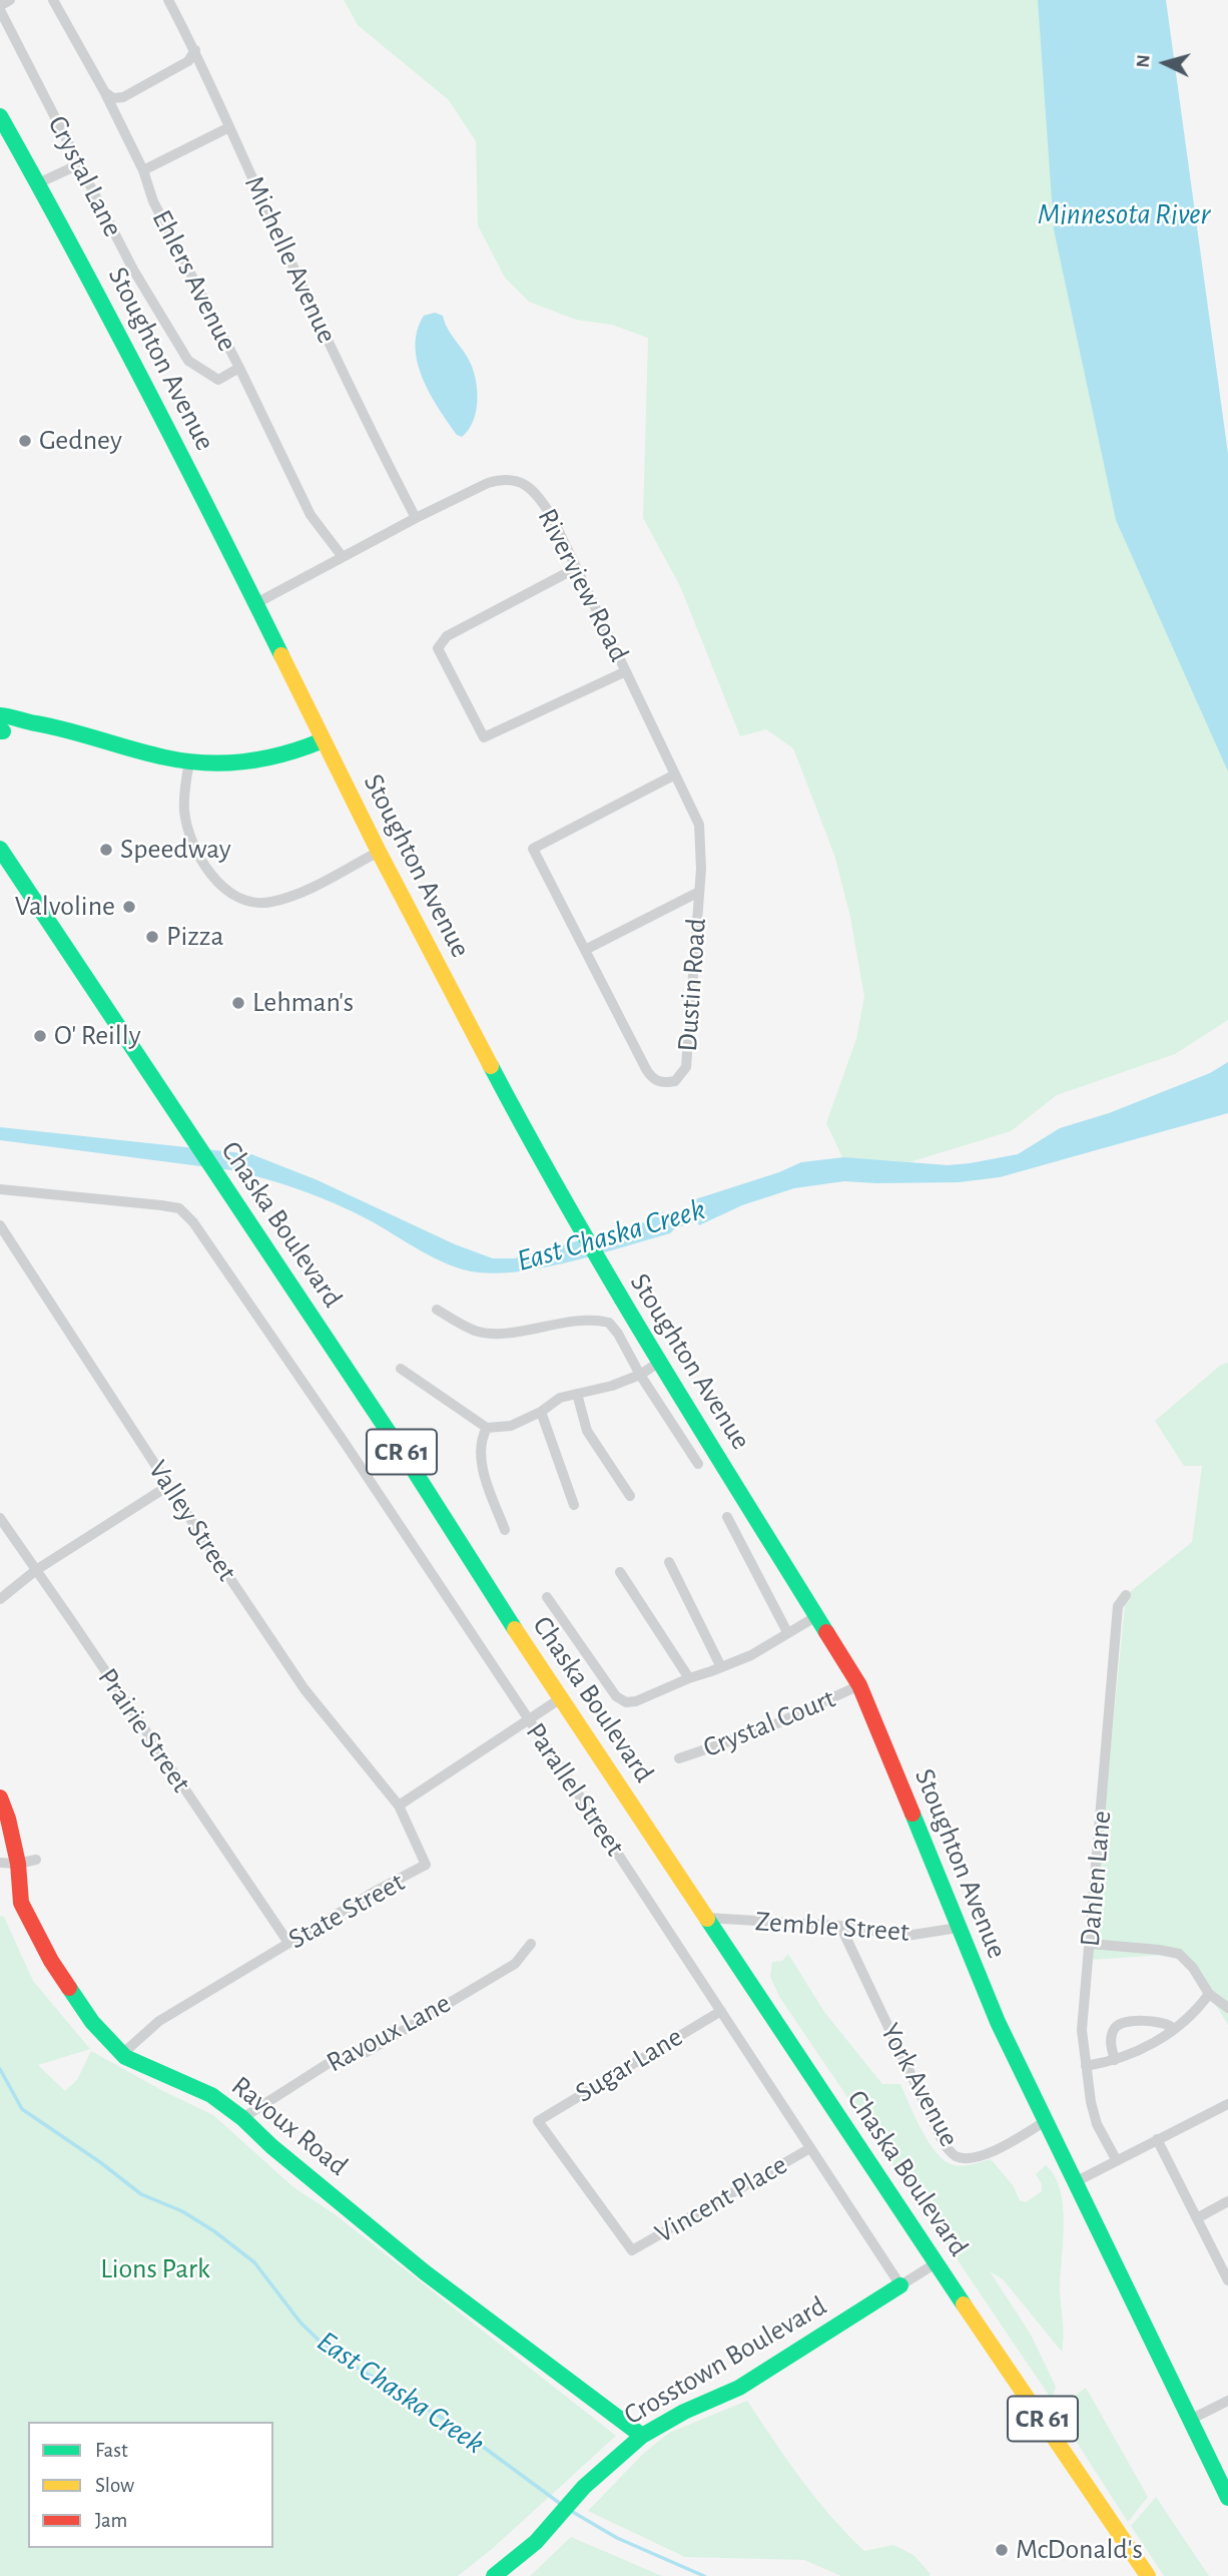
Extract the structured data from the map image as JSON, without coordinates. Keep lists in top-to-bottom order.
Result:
{
  "streets": {
    "street": [
      "Crystal Lane",
      "Michelle Avenue",
      "Ehlers Avenue",
      "Stoughton Avenue",
      "Riverview Road",
      "Dustin Road",
      "Chaska Boulevard",
      "CR 61",
      "Valley Street",
      "Crystal Court",
      "Prairie Street",
      "Parallel Street",
      "Dahlen Lane",
      "State Street",
      "Zemble Street",
      "Ravoux Lane",
      "Sugar Lane",
      "York Avenue",
      "Ravoux Road",
      "Vincent Place",
      "Crosstown Boulevard"
    ]
  },
  "crossings": [
    ["Crystal Lane", "Ehlers Avenue"],
    ["Michelle Avenue", "Riverview Road"],
    ["Ehlers Avenue", "Riverview Road"],
    ["Stoughton Avenue", "Riverview Road"],
    ["Stoughton Avenue", "Crystal Court"],
    ["Stoughton Avenue", "Zemble Street"],
    ["Stoughton Avenue", "York Avenue"],
    ["Riverview Road", "Dustin Road"],
    ["Chaska Boulevard", "Zemble Street"],
    ["Valley Street", "State Street"],
    ["Prairie Street", "State Street"],
    ["Parallel Street", "Sugar Lane"],
    ["Parallel Street", "Vincent Place"],
    ["Parallel Street", "Crosstown Boulevard"],
    ["State Street", "Ravoux Road"],
    ["Zemble Street", "York Avenue"],
    ["Ravoux Lane", "Ravoux Road"],
    ["Sugar Lane", "Vincent Place"],
    ["Ravoux Road", "Crosstown Boulevard"]
  ],
  "water": ["Minnesota River", "East Chaska Creek"],
  "parks": ["Lions Park"],
  "places": [
    "Gedney",
    "Speedway",
    "Valvoline",
    "Pizza",
    "Lehman's",
    "O' Reilly",
    "McDonald's"
  ],
  "legend": ["Fast", "Slow", "Jam"],
  "north": "left"
}
